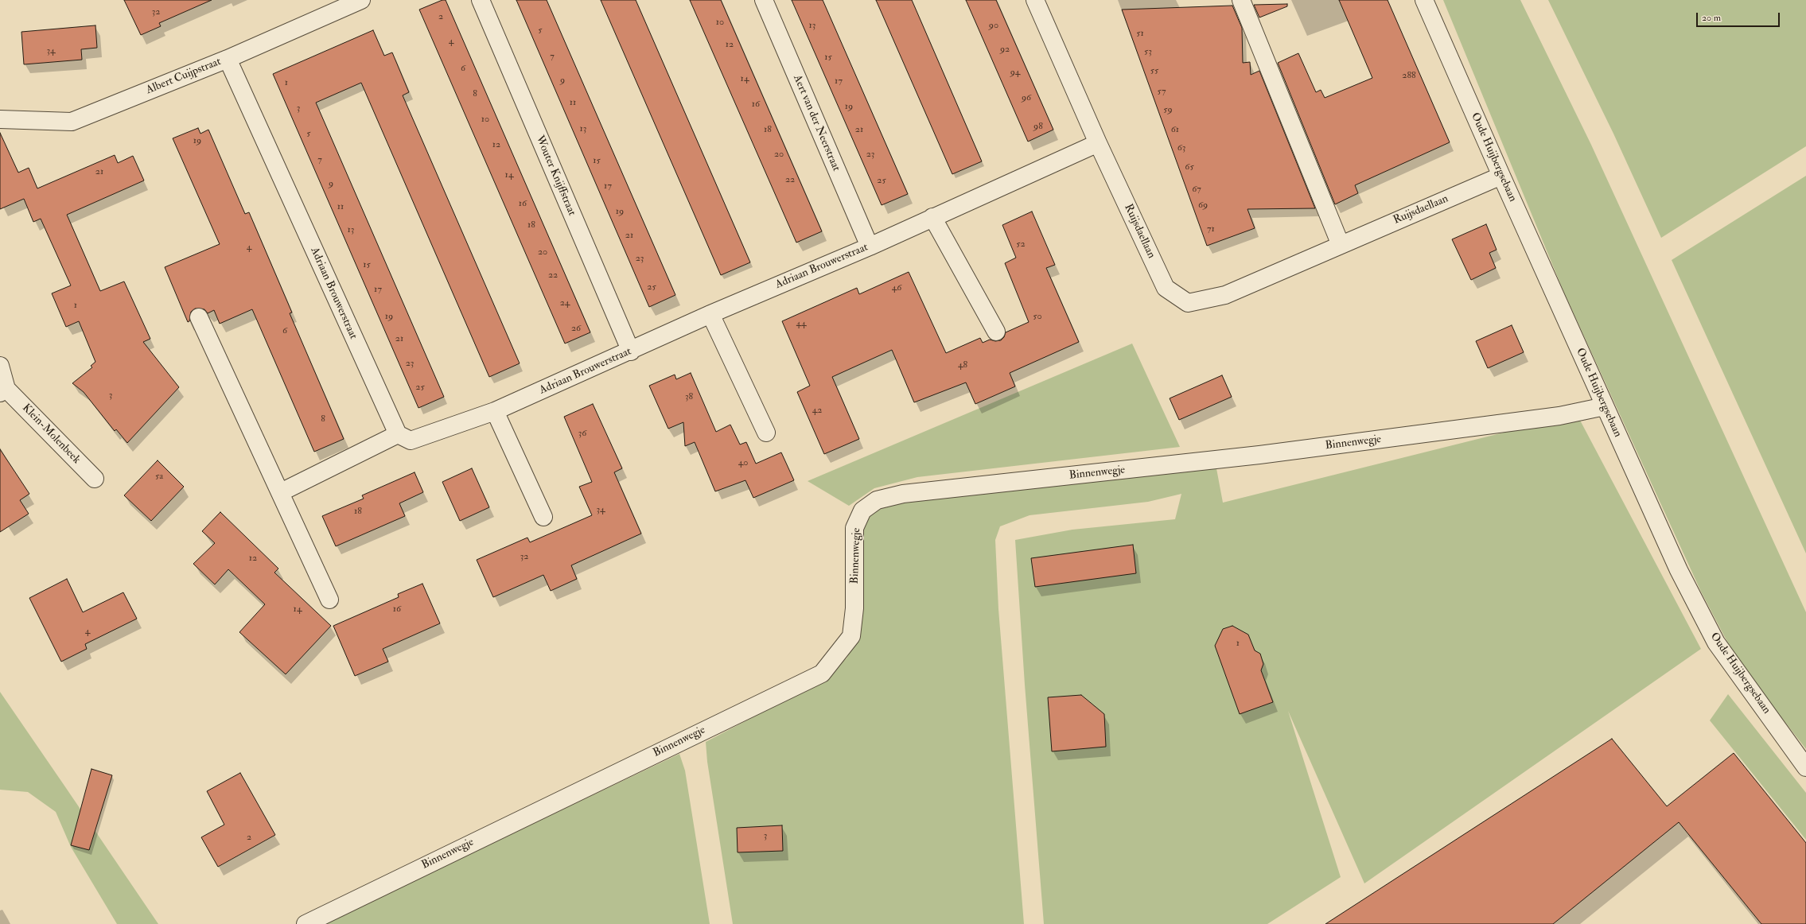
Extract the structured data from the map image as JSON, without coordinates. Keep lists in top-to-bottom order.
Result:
{
  "streets": {
    "street": [
      "Albert Cuijpstraat",
      "Aert van der Neerstraat",
      "Oude Huijbergsebaan",
      "Wouter Knijffstraat",
      "Ruijsdaellaan",
      "Adriaan Brouwerstraat",
      "Klein-Molenbeek",
      "Binnenwegje"
    ]
  },
  "crossings": [
    ["Albert Cuijpstraat", "Adriaan Brouwerstraat"],
    ["Aert van der Neerstraat", "Adriaan Brouwerstraat"],
    ["Oude Huijbergsebaan", "Ruijsdaellaan"],
    ["Oude Huijbergsebaan", "Binnenwegje"],
    ["Wouter Knijffstraat", "Adriaan Brouwerstraat"],
    ["Ruijsdaellaan", "Adriaan Brouwerstraat"]
  ],
  "house_numbers": [
    "32",
    "2",
    "10",
    "13",
    "90",
    "5",
    "51",
    "4",
    "12",
    "92",
    "34",
    "53",
    "7",
    "15",
    "6",
    "55",
    "94",
    "288",
    "14",
    "9",
    "17",
    "1",
    "57",
    "8",
    "96",
    "11",
    "16",
    "19",
    "3",
    "59",
    "10",
    "98",
    "13",
    "18",
    "21",
    "61",
    "5",
    "19",
    "12",
    "63",
    "20",
    "23",
    "7",
    "15",
    "65",
    "21",
    "14",
    "22",
    "25",
    "9",
    "17",
    "67",
    "16",
    "69",
    "11",
    "19",
    "18",
    "71",
    "13",
    "21",
    "52",
    "4",
    "20",
    "23",
    "15",
    "22",
    "25",
    "46",
    "17",
    "24",
    "1",
    "19",
    "50",
    "44",
    "26",
    "6",
    "21",
    "23",
    "48",
    "25",
    "3",
    "38",
    "42",
    "8",
    "36",
    "40",
    "5a",
    "34",
    "18",
    "32",
    "12",
    "14",
    "16",
    "4",
    "1",
    "3",
    "2"
  ],
  "scale_bar": "20 m"
}
